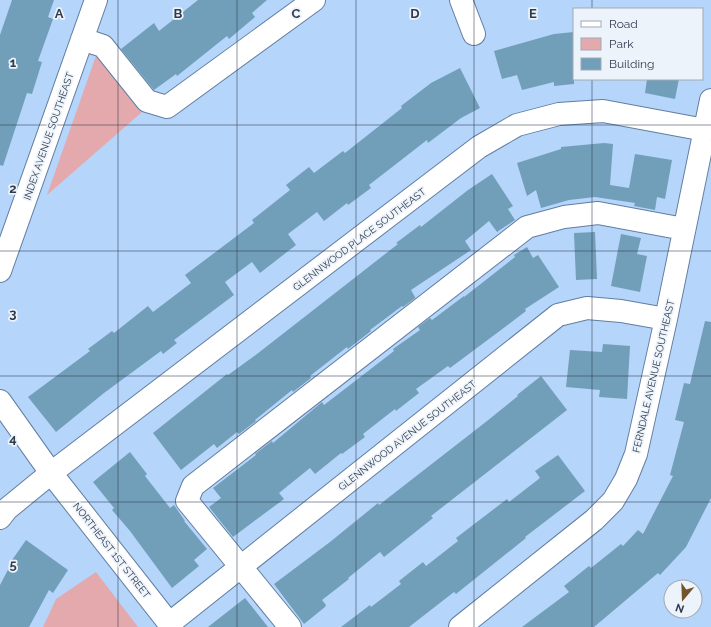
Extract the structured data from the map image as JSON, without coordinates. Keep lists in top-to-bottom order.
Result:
{
  "streets": {
    "street": [
      "INDEX AVENUE SOUTHEAST",
      "GLENNWOOD PLACE SOUTHEAST",
      "FERNDALE AVENUE SOUTHEAST",
      "GLENNWOOD AVENUE SOUTHEAST",
      "NORTHEAST 1ST STREET"
    ]
  },
  "crossings": [
    ["GLENNWOOD PLACE SOUTHEAST", "FERNDALE AVENUE SOUTHEAST"],
    ["GLENNWOOD PLACE SOUTHEAST", "NORTHEAST 1ST STREET"],
    ["FERNDALE AVENUE SOUTHEAST", "GLENNWOOD AVENUE SOUTHEAST"],
    ["GLENNWOOD AVENUE SOUTHEAST", "NORTHEAST 1ST STREET"]
  ],
  "legend": ["Road", "Park", "Building"],
  "north": "bottom",
  "grid": {
    "columns": [
      "A",
      "B",
      "C",
      "D",
      "E"
    ],
    "rows": [
      "1",
      "2",
      "3",
      "4",
      "5"
    ]
  }
}
